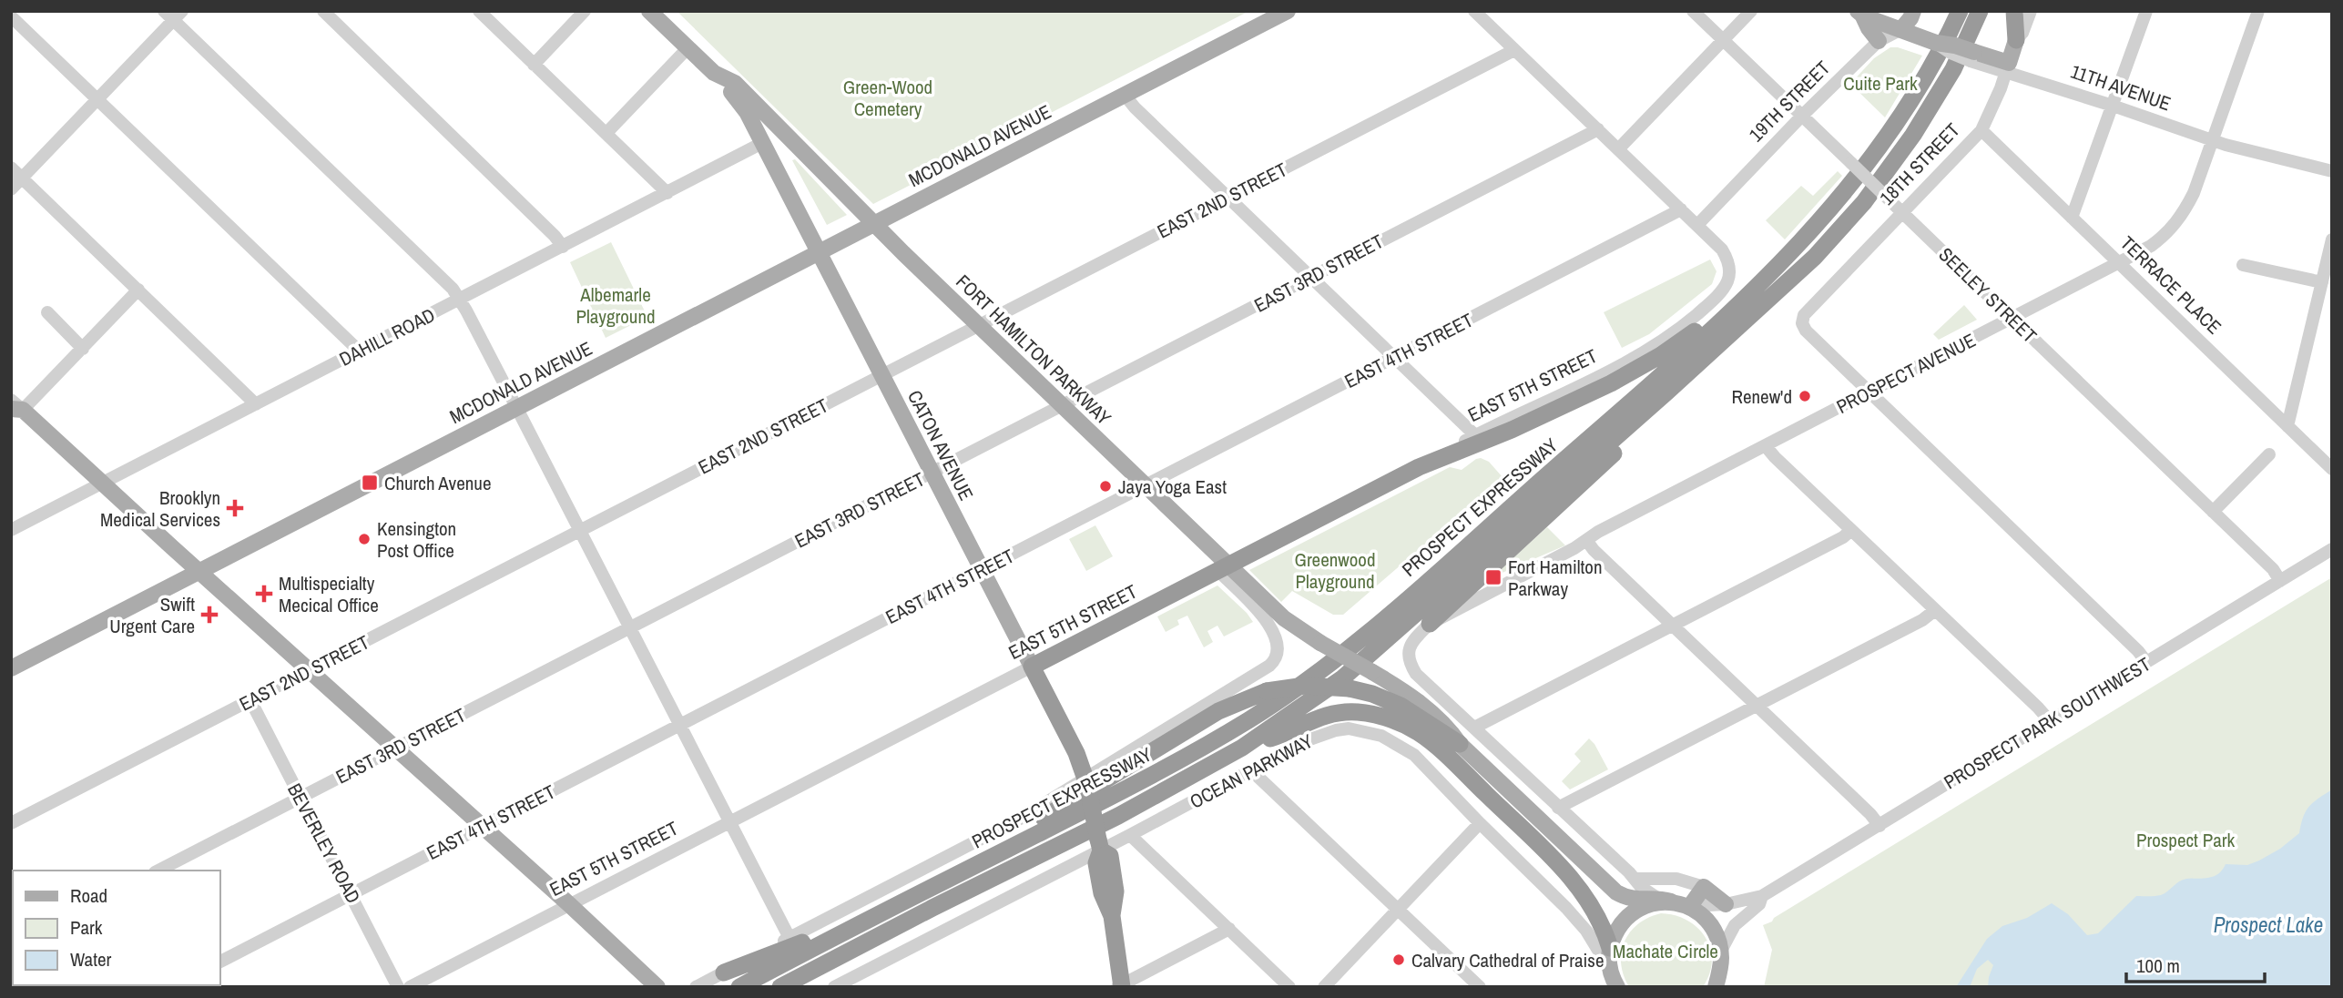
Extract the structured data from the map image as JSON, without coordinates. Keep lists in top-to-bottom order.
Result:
{
  "streets": {
    "highway": ["EAST 5TH STREET", "CATON AVENUE", "PROSPECT EXPRESSWAY"],
    "main road": [
      "19TH STREET",
      "MCDONALD AVENUE",
      "18TH STREET",
      "FORT HAMILTON PARKWAY"
    ],
    "street": [
      "11TH AVENUE",
      "EAST 2ND STREET",
      "EAST 3RD STREET",
      "TERRACE PLACE",
      "SEELEY STREET",
      "DAHILL ROAD",
      "EAST 4TH STREET",
      "PROSPECT AVENUE",
      "PROSPECT PARK SOUTHWEST",
      "OCEAN PARKWAY",
      "BEVERLEY ROAD"
    ]
  },
  "crossings": [
    ["11TH AVENUE", "18TH STREET"],
    ["11TH AVENUE", "PROSPECT AVENUE"],
    ["19TH STREET", "SEELEY STREET"],
    ["19TH STREET", "EAST 5TH STREET"],
    ["MCDONALD AVENUE", "FORT HAMILTON PARKWAY"],
    ["MCDONALD AVENUE", "CATON AVENUE"],
    ["18TH STREET", "TERRACE PLACE"],
    ["18TH STREET", "SEELEY STREET"],
    ["18TH STREET", "PROSPECT AVENUE"],
    ["EAST 2ND STREET", "FORT HAMILTON PARKWAY"],
    ["EAST 2ND STREET", "CATON AVENUE"],
    ["EAST 2ND STREET", "BEVERLEY ROAD"],
    ["EAST 3RD STREET", "FORT HAMILTON PARKWAY"],
    ["EAST 3RD STREET", "CATON AVENUE"],
    ["EAST 3RD STREET", "BEVERLEY ROAD"],
    ["TERRACE PLACE", "PROSPECT AVENUE"],
    ["SEELEY STREET", "PROSPECT PARK SOUTHWEST"],
    ["DAHILL ROAD", "CATON AVENUE"],
    ["FORT HAMILTON PARKWAY", "EAST 4TH STREET"],
    ["FORT HAMILTON PARKWAY", "EAST 5TH STREET"],
    ["FORT HAMILTON PARKWAY", "CATON AVENUE"],
    ["FORT HAMILTON PARKWAY", "PROSPECT PARK SOUTHWEST"],
    ["EAST 4TH STREET", "CATON AVENUE"],
    ["EAST 4TH STREET", "BEVERLEY ROAD"],
    ["EAST 5TH STREET", "CATON AVENUE"],
    ["CATON AVENUE", "OCEAN PARKWAY"]
  ],
  "water": ["Prospect Lake"],
  "parks": [
    "Cuite Park",
    "Green-Wood Cemetery",
    "Albemarle Playground",
    "Greenwood Playground",
    "Prospect Park",
    "Machate Circle"
  ],
  "places": {
    "other": [
      "Renew'd",
      "Jaya Yoga East",
      "Kensington Post Office",
      "Calvary Cathedral of Praise"
    ],
    "transit": ["Church Avenue", "Fort Hamilton Parkway"],
    "health": ["Brooklyn Medical Services", "Multispecialty Mecical Office", "Swift Urgent Care"]
  },
  "legend": ["Road", "Park", "Water"],
  "scale_bar": "100 m"
}
